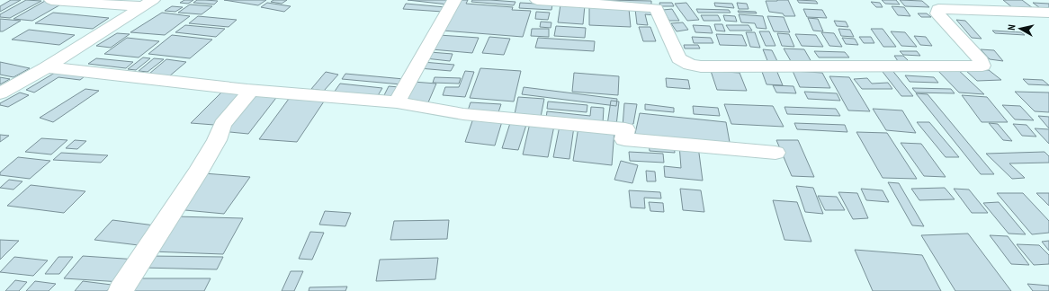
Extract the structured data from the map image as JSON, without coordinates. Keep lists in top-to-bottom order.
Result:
{
  "north": "left"
}
